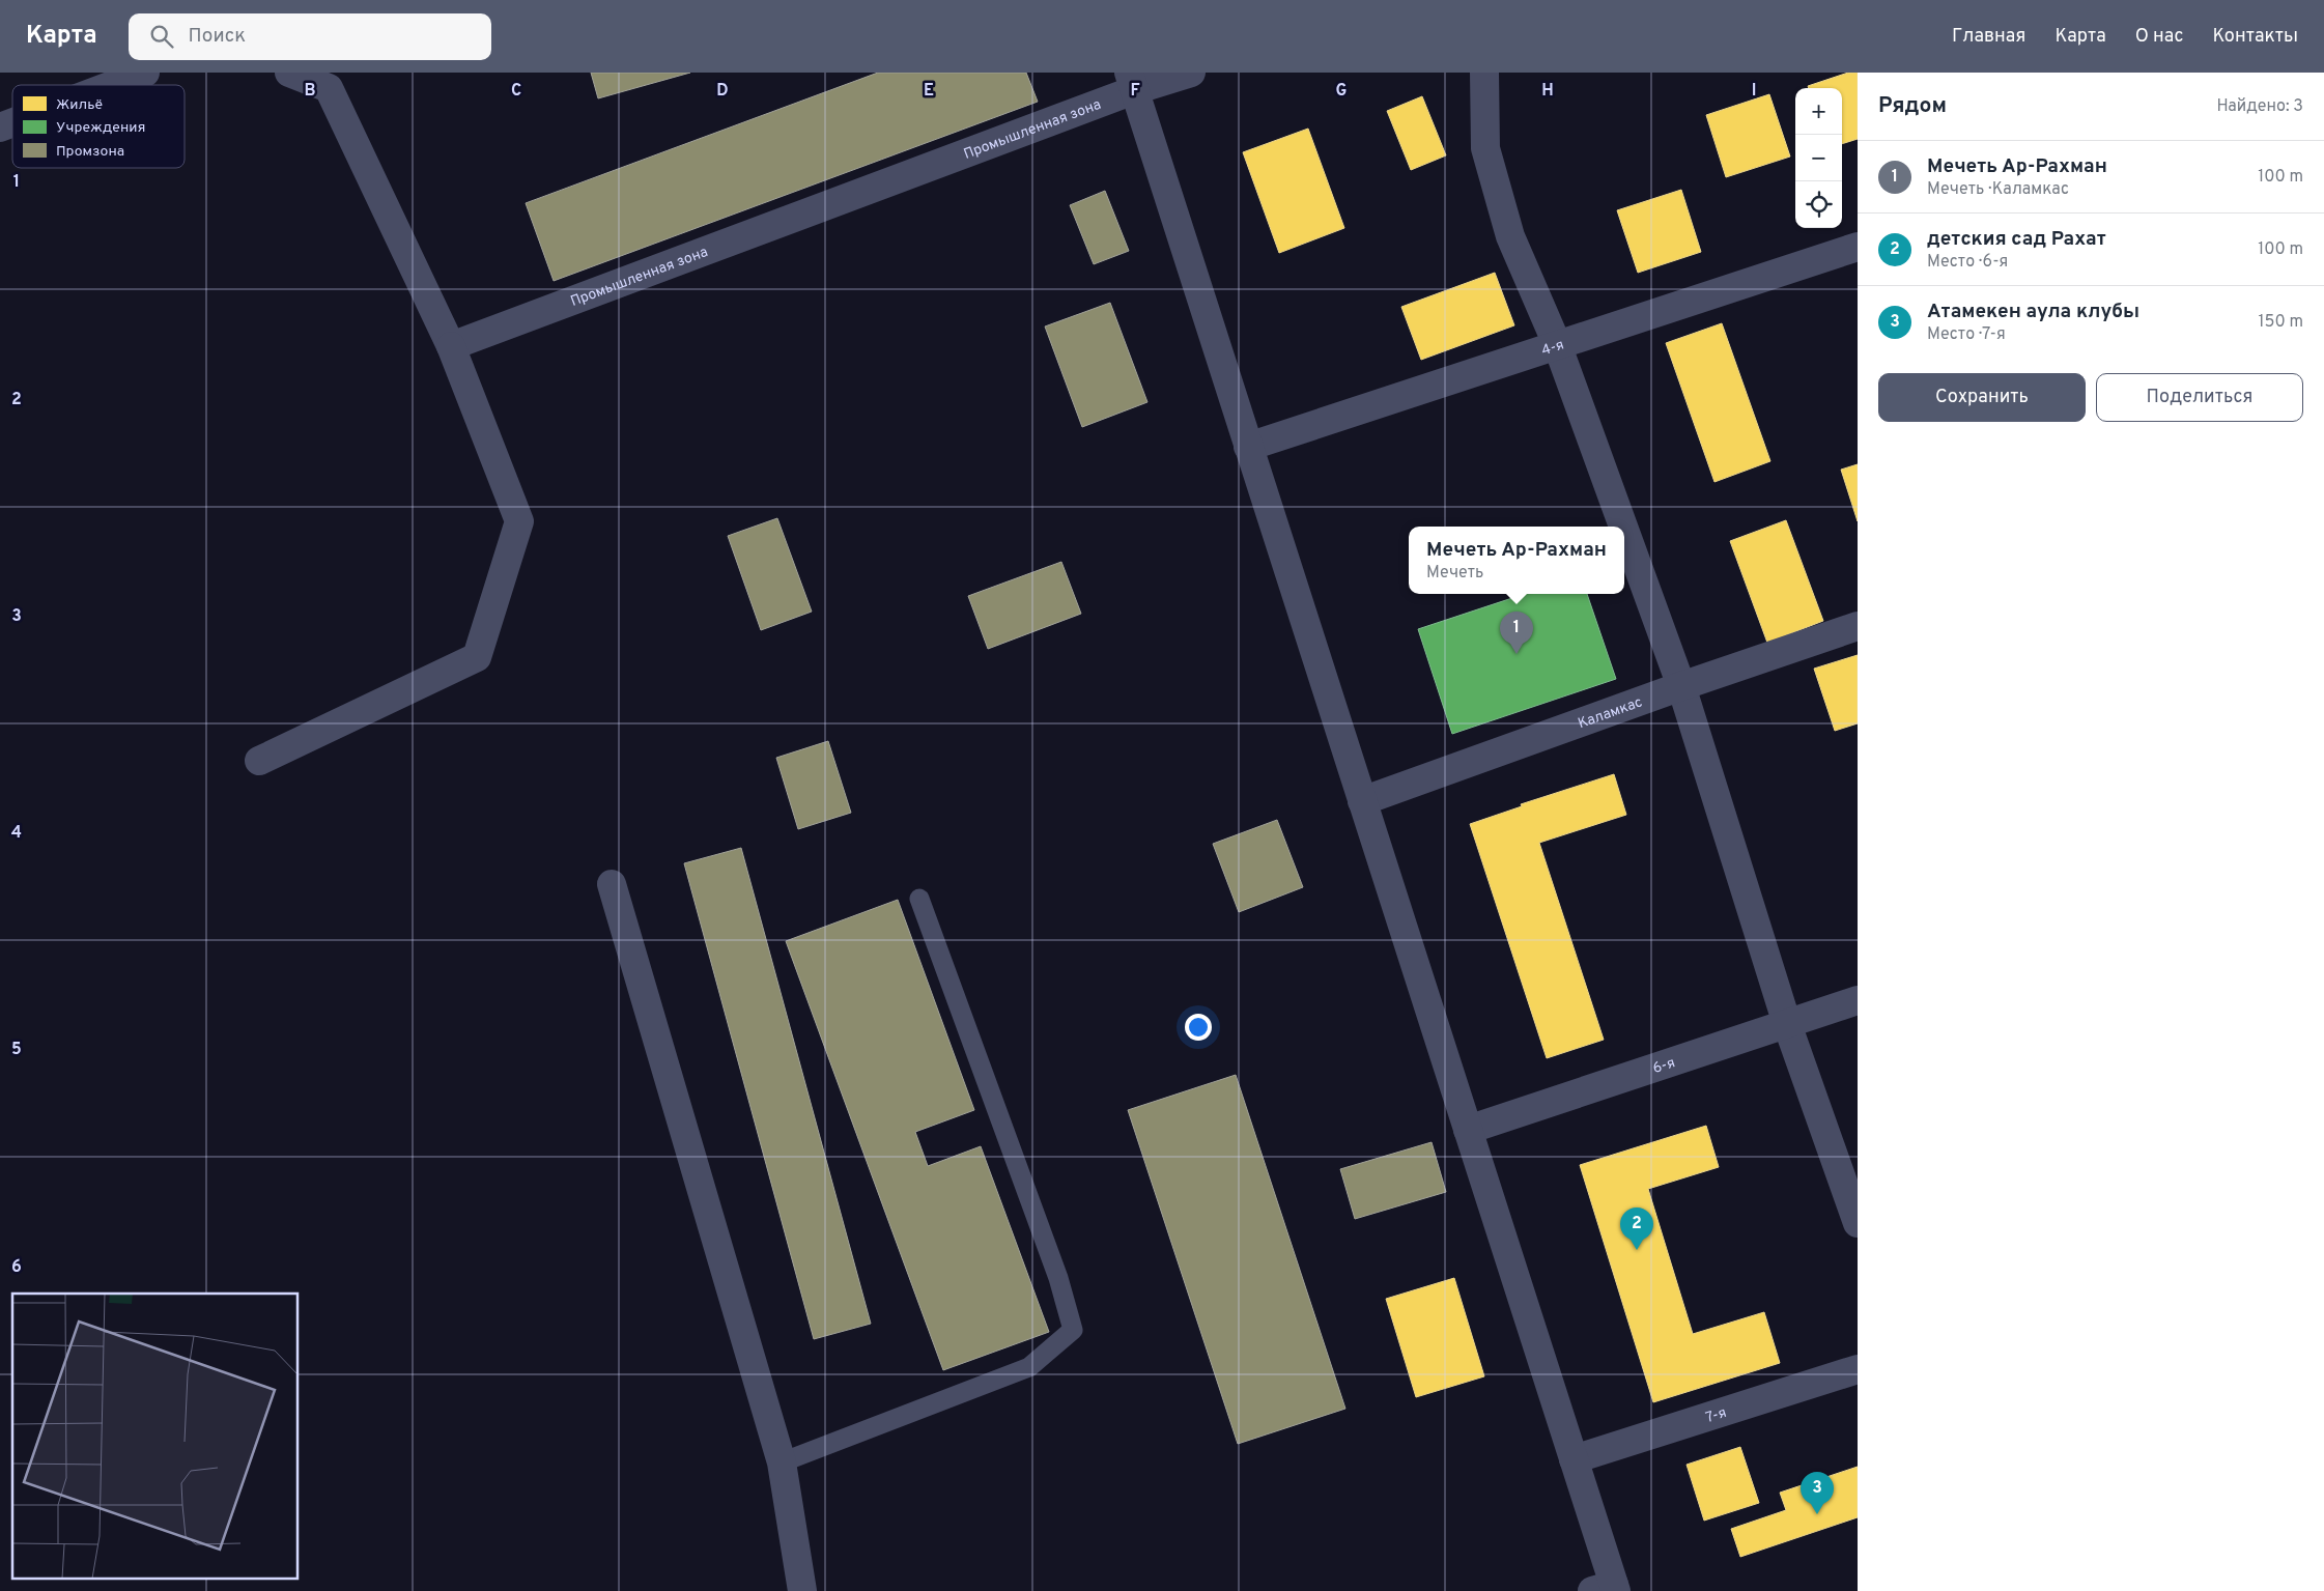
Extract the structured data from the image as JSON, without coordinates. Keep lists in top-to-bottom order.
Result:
{
  "streets": {
    "street": [
      "Промышленная зона",
      "4-я",
      "Каламкас",
      "6-я",
      "7-я"
    ]
  },
  "legend": ["Жильё", "Учреждения", "Промзона"],
  "page": {
    "header": "Карта",
    "search": "Поиск",
    "nav": [
      "Главная",
      "Карта",
      "О нас",
      "Контакты"
    ],
    "heading": ["Рядом", "Найдено: 3"],
    "map_buttons": ["+", "−"],
    "list": [
      {
        "mark": "1",
        "name": "Мечеть Ар-Рахман",
        "note": "Мечеть · Каламкас",
        "value": "100 m"
      },
      {
        "mark": "2",
        "name": "детския сад Рахат",
        "note": "Место · 6-я",
        "value": "100 m"
      },
      {
        "mark": "3",
        "name": "Атамекен аула клубы",
        "note": "Место · 7-я",
        "value": "150 m"
      }
    ],
    "buttons": ["Сохранить", "Поделиться"],
    "popup": ["Мечеть Ар-Рахман", "Мечеть"],
    "pins": ["1", "2", "3"]
  },
  "grid": {
    "columns": [
      "B",
      "C",
      "D",
      "E",
      "F",
      "G",
      "H",
      "I"
    ],
    "rows": [
      "1",
      "2",
      "3",
      "4",
      "5",
      "6"
    ]
  }
}
